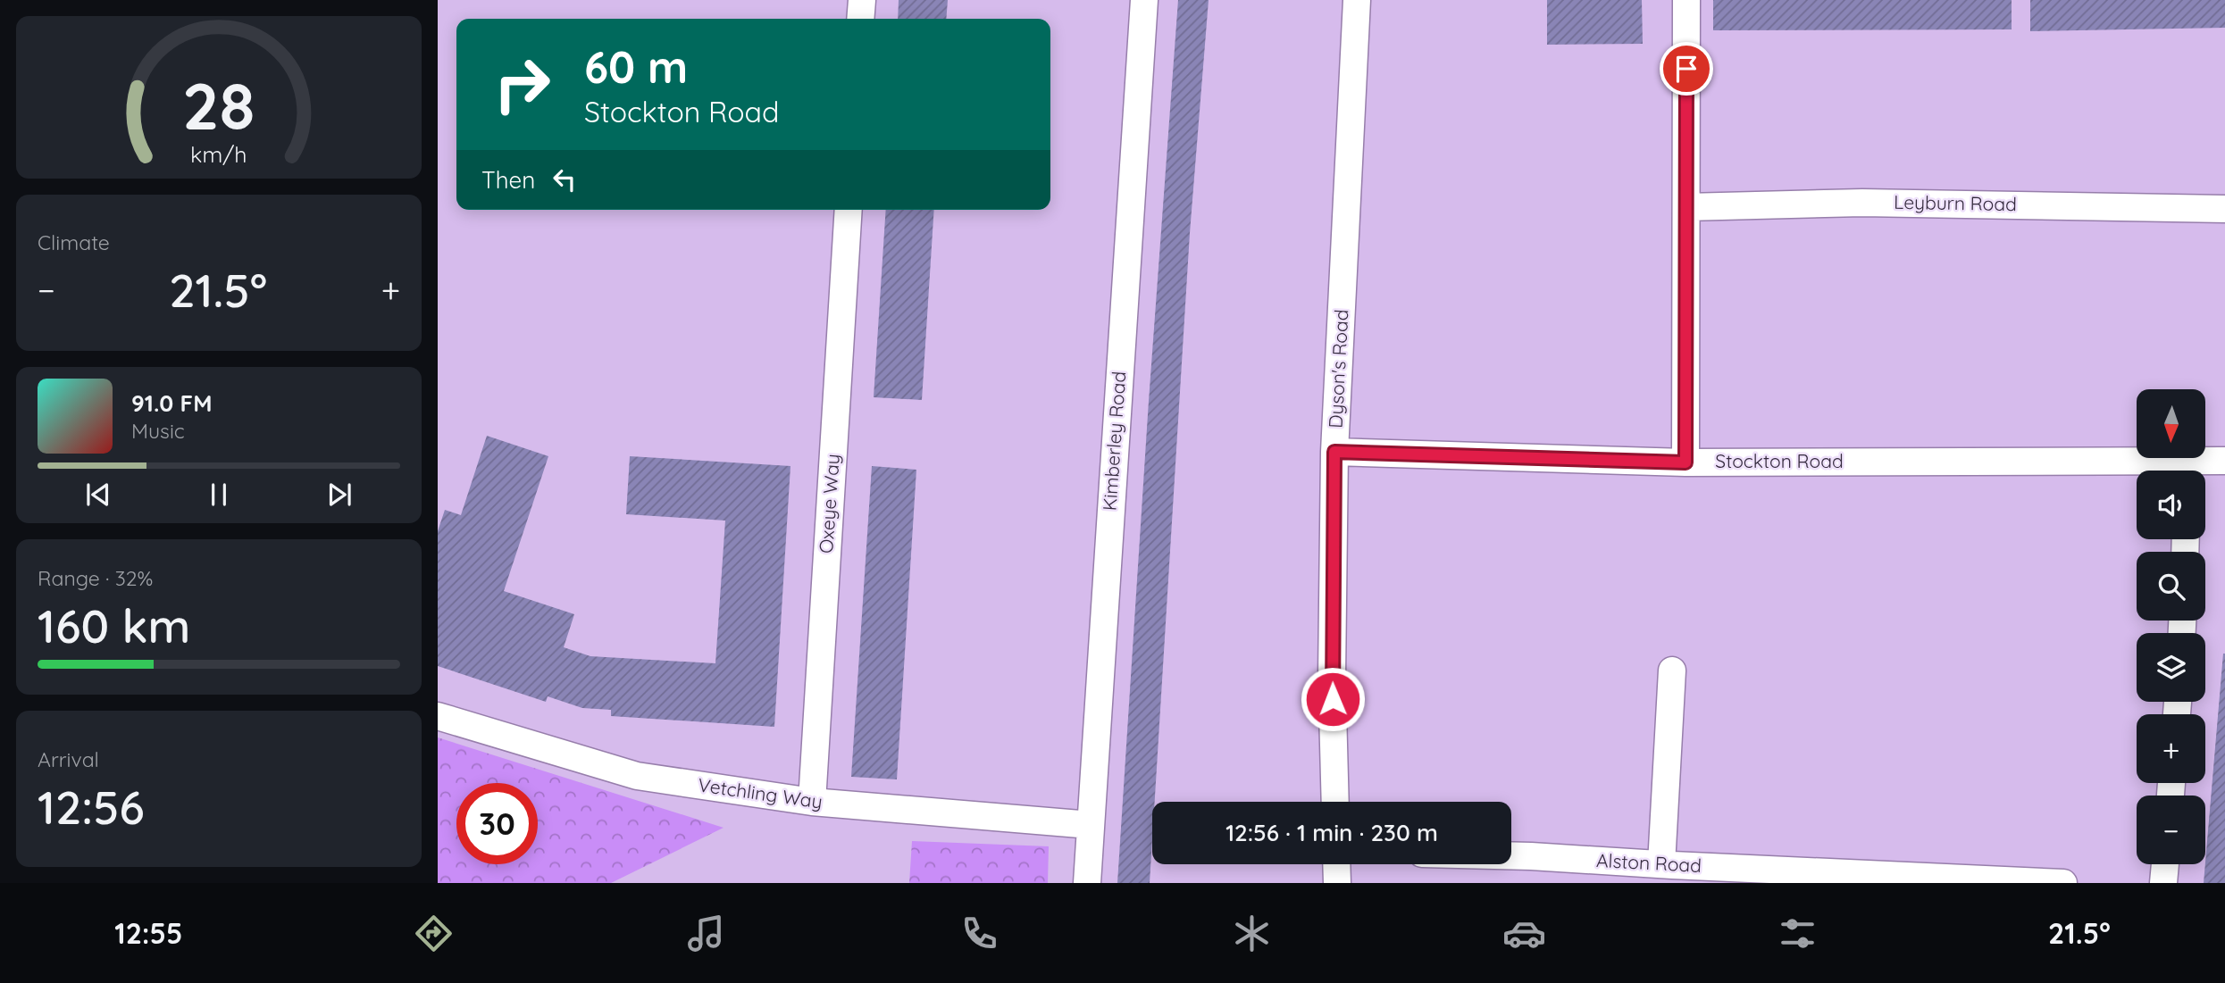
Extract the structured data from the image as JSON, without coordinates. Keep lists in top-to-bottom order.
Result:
{
  "streets": {
    "street": [
      "Leyburn Road",
      "Dyson's Road",
      "Kimberley Road",
      "Stockton Road",
      "Oxeye Way",
      "Vetchling Way",
      "Alston Road"
    ]
  },
  "crossings": [
    ["Dyson's Road", "Stockton Road"],
    ["Kimberley Road", "Vetchling Way"],
    ["Oxeye Way", "Vetchling Way"]
  ],
  "north": "bottom",
  "page": {
    "turn": ["60 m", "Stockton Road"],
    "then": "Then",
    "tile": [
      "Climate",
      ["Range · 32%", "160 km"],
      ["Arrival", "12:56"]
    ],
    "heat": ["−", "21.5°", "+"],
    "song": ["91.0 FM", "Music"],
    "map_buttons": ["+", "−"],
    "limit": "30",
    "trip": "12:56 · 1 min · 230 m",
    "tabs": ["12:55", "21.5°"],
    "gauge": ["28", "km/h"]
  }
}
